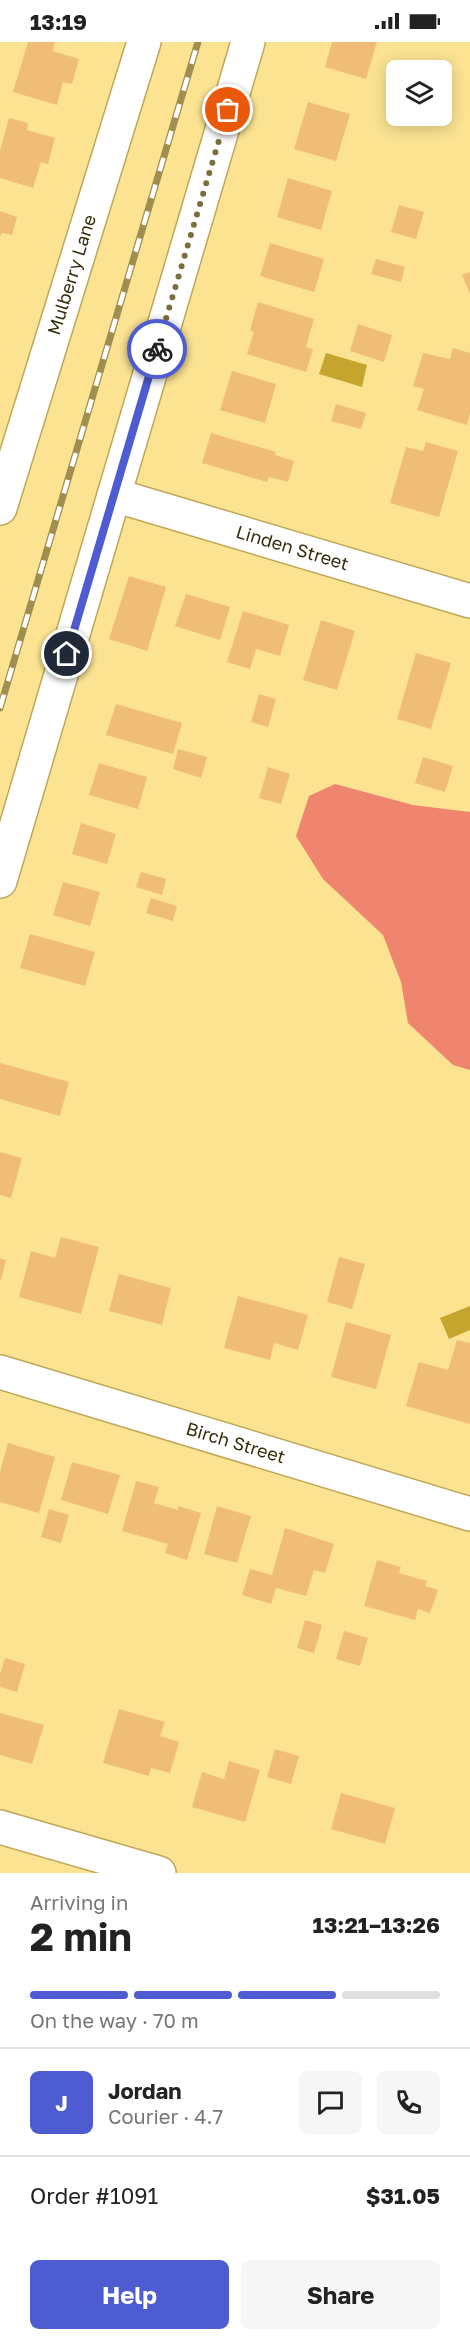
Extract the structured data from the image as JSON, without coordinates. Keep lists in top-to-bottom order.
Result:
{
  "streets": {
    "street": ["Mulberry Lane", "Linden Street", "Birch Street"]
  },
  "page": {
    "status": "13:19",
    "heading": ["2 min", "Arriving in", "13:21–13:26"],
    "panel": [
      "Jordan",
      "Courier · 4.7",
      "Order #1091",
      "$31.05"
    ],
    "bar": "On the way · 70 m",
    "round": "J",
    "buttons": ["Help", "Share"]
  }
}
